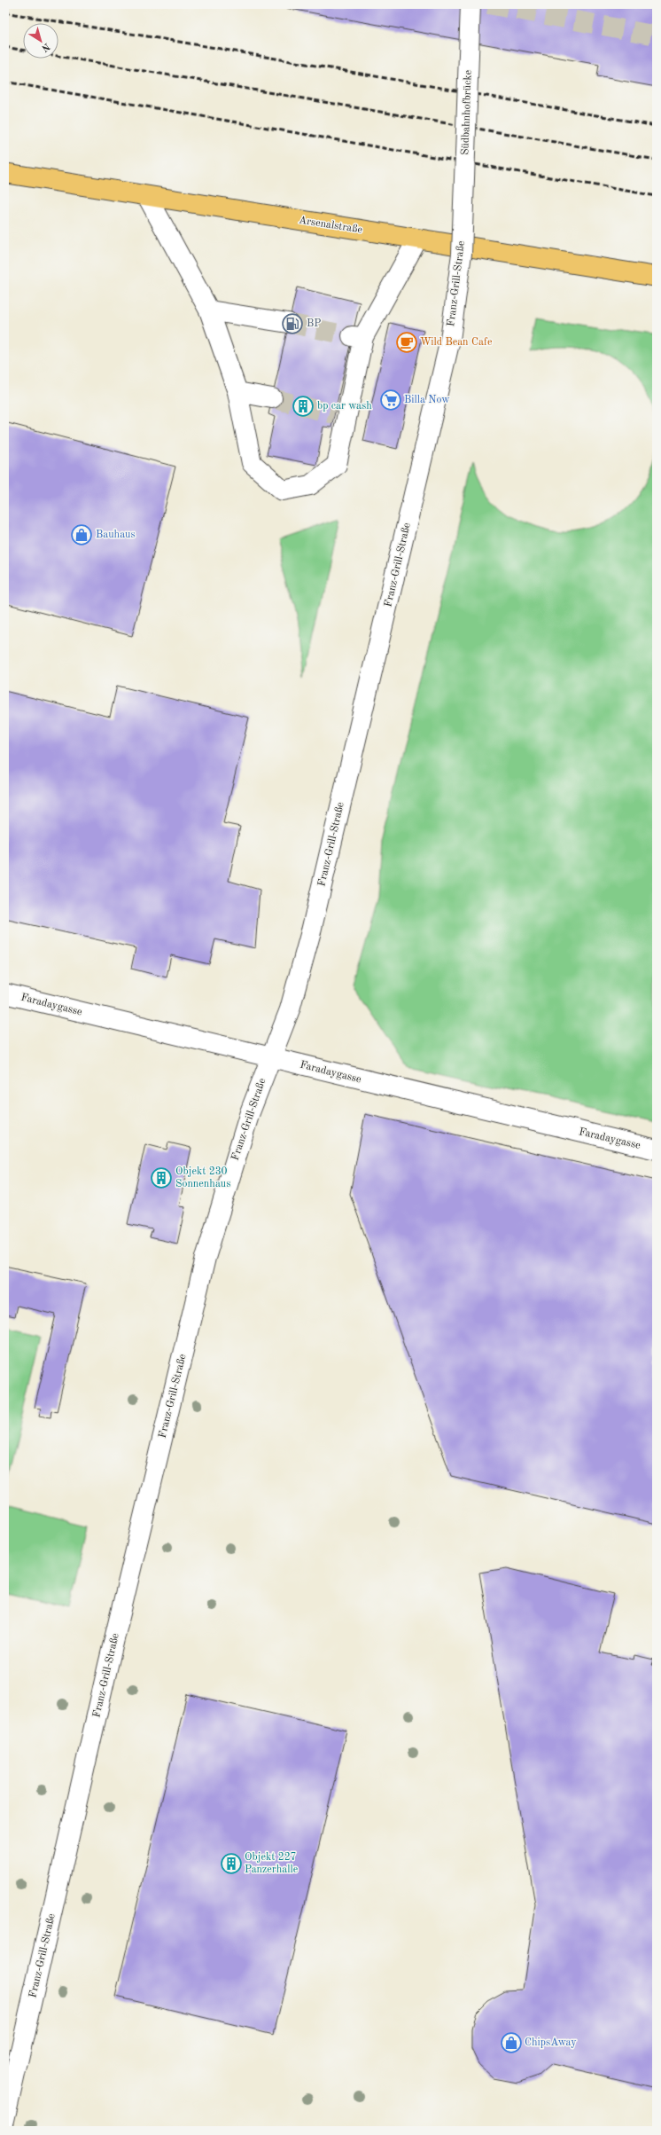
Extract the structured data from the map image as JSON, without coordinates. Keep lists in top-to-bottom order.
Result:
{
  "streets": {
    "main road": ["Arsenalstraße"],
    "street": ["Südbahnhofbrücke", "Franz-Grill-Straße", "Faradaygasse"]
  },
  "crossings": [
    ["Südbahnhofbrücke", "Franz-Grill-Straße"],
    ["Franz-Grill-Straße", "Faradaygasse"]
  ],
  "places": {
    "fuel station": ["BP"],
    "cafe": ["Wild Bean Cafe"],
    "supermarket": ["Billa Now"],
    "building": ["bp car wash", "Objekt 230 Sonnenhaus", "Objekt 227 Panzerhalle"],
    "shop": ["Bauhaus", "ChipsAway"]
  },
  "north": "bottom right"
}
